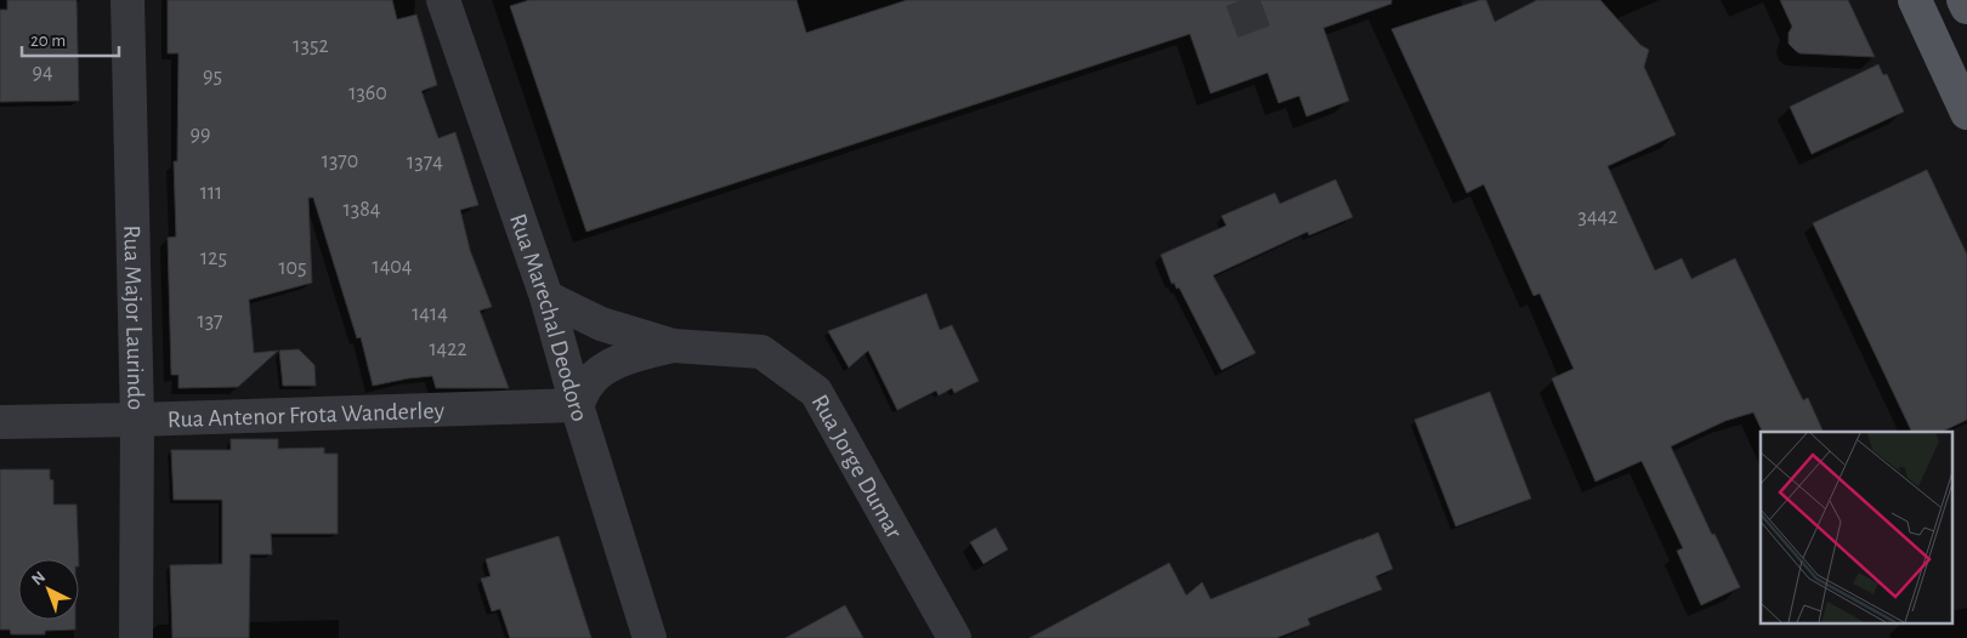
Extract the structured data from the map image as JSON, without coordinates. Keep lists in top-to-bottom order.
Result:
{
  "streets": {
    "street": [
      "Rua Marechal Deodoro",
      "Rua Major Laurindo",
      "Rua Antenor Frota Wanderley",
      "Rua Jorge Dumar"
    ]
  },
  "crossings": [
    ["Rua Marechal Deodoro", "Rua Antenor Frota Wanderley"],
    ["Rua Marechal Deodoro", "Rua Jorge Dumar"],
    ["Rua Major Laurindo", "Rua Antenor Frota Wanderley"]
  ],
  "house_numbers": [
    "1352",
    "94",
    "95",
    "1360",
    "99",
    "1370",
    "1374",
    "111",
    "1384",
    "3442",
    "125",
    "1404",
    "105",
    "1414",
    "137",
    "1422"
  ],
  "scale_bar": "20 m",
  "north": "top left"
}
